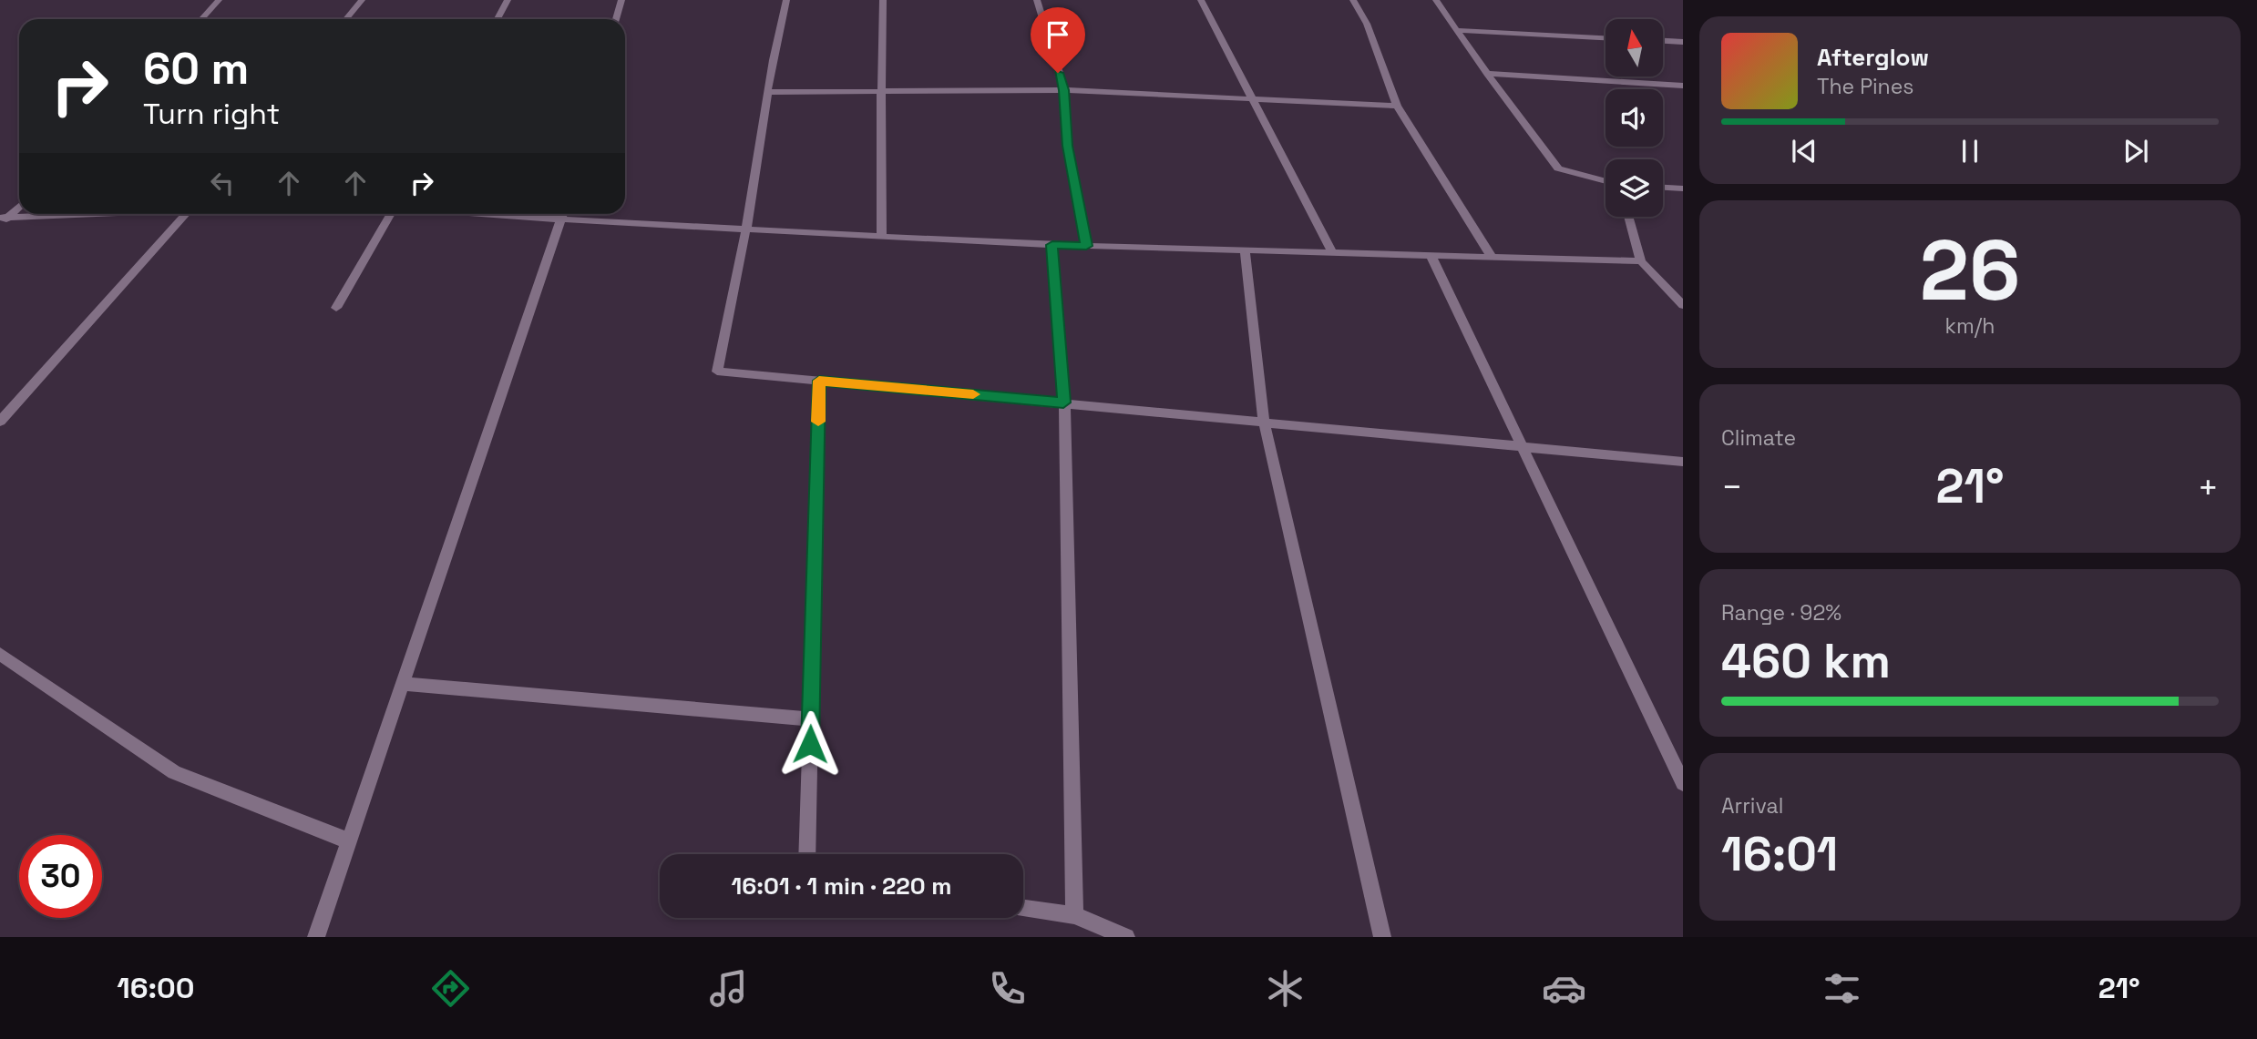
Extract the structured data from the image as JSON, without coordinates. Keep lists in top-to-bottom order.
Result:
{
  "north": "top",
  "page": {
    "turn": ["60 m", "Turn right"],
    "song": ["Afterglow", "The Pines"],
    "tile": [
      ["26", "km/h"],
      "Climate",
      ["Range · 92%", "460 km"],
      ["Arrival", "16:01"]
    ],
    "heat": ["−", "21°", "+"],
    "limit": "30",
    "trip": "16:01 · 1 min · 220 m",
    "tabs": ["16:00", "21°"]
  }
}
